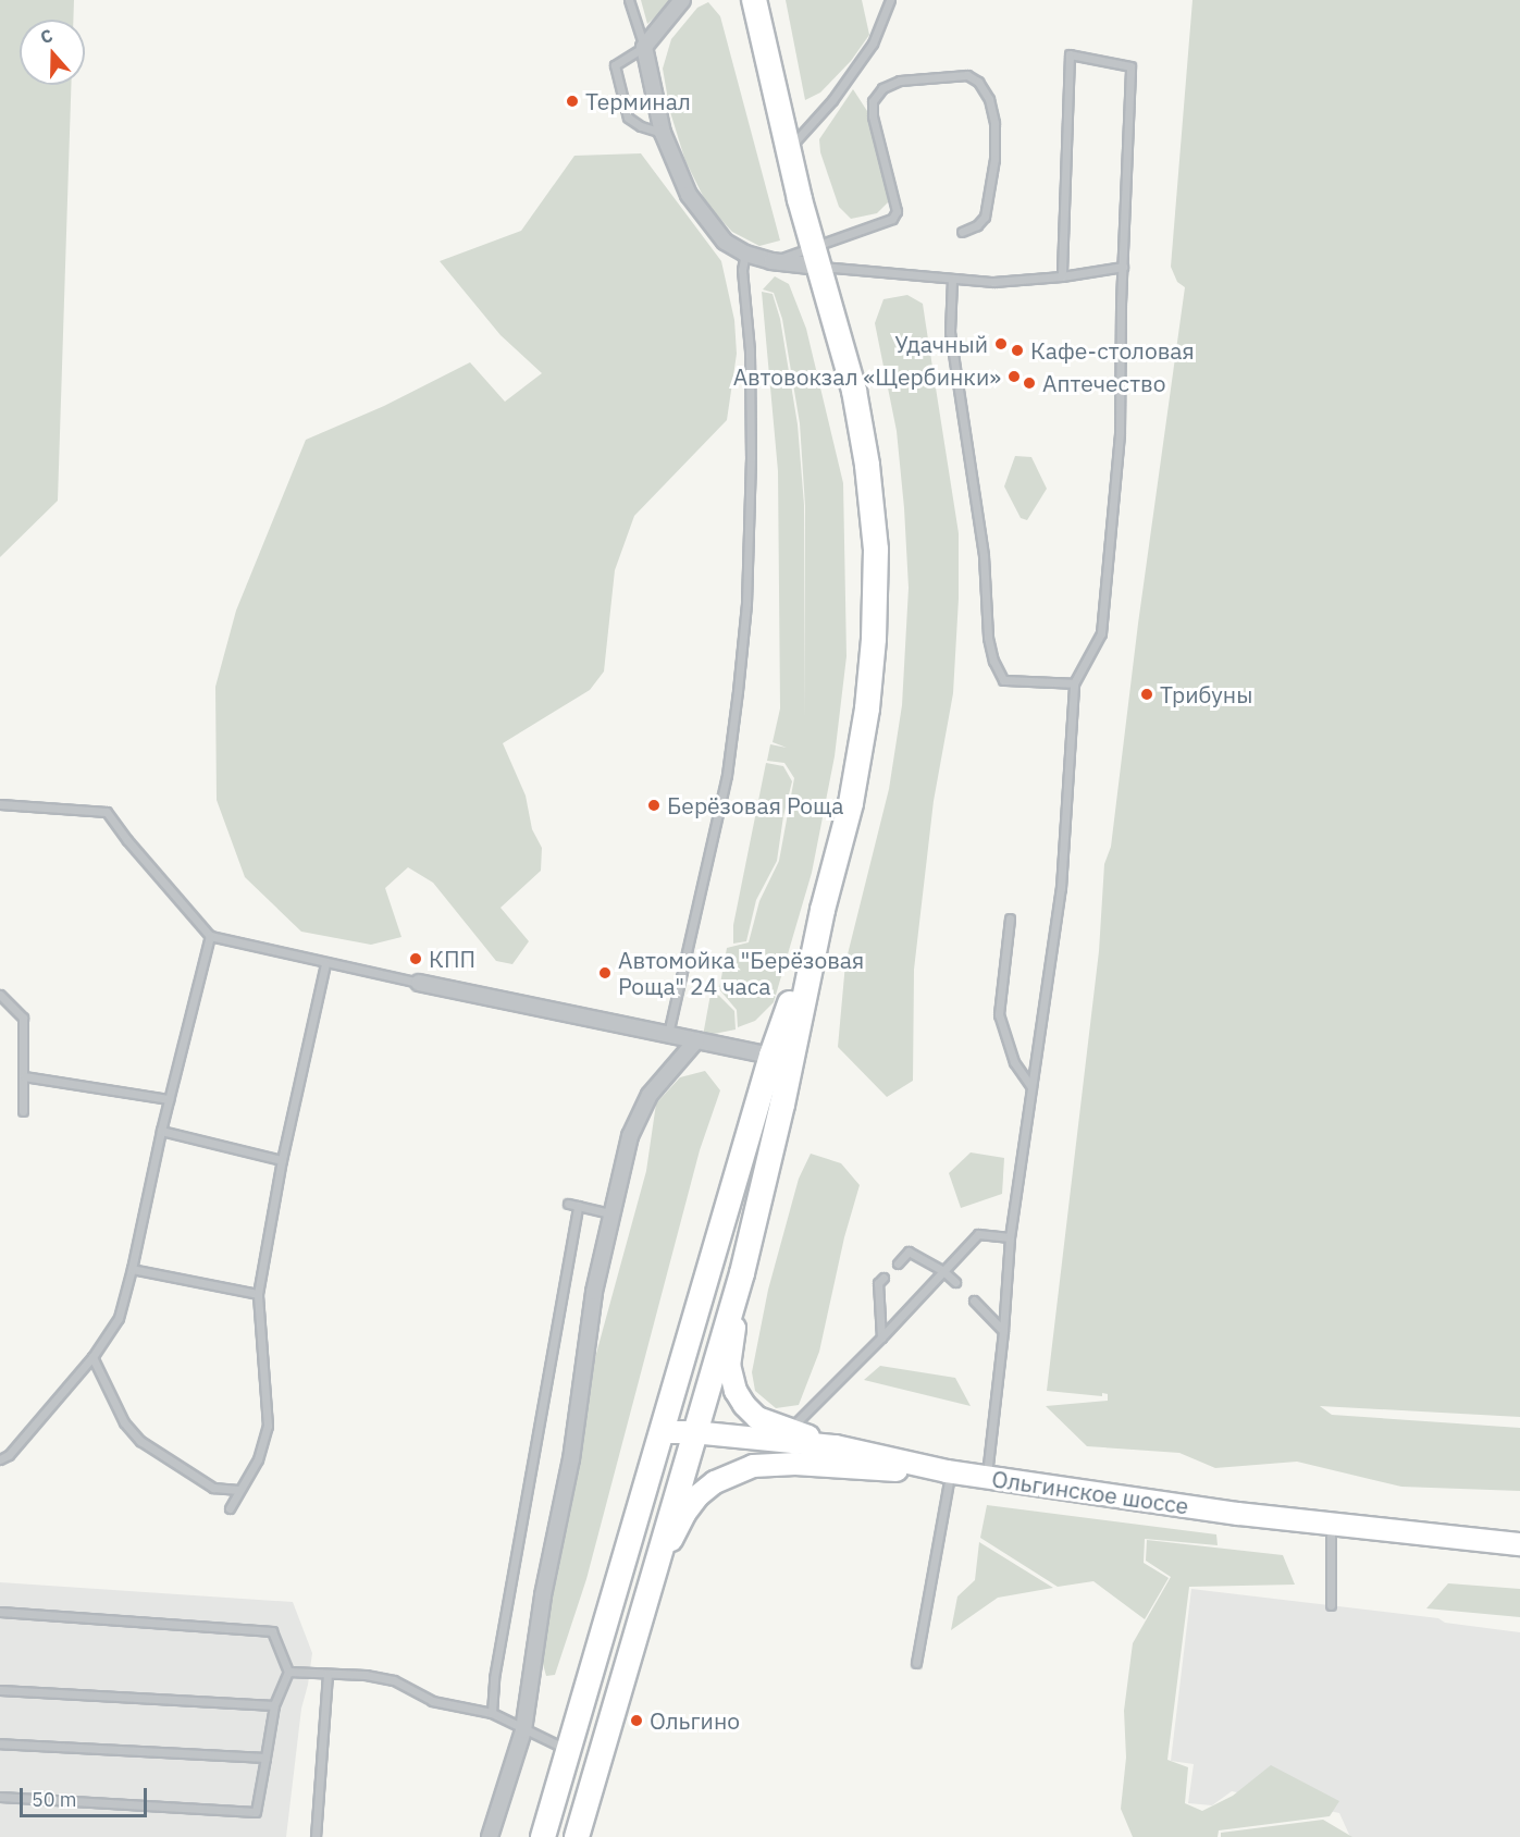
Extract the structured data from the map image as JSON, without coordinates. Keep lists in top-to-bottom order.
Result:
{
  "streets": {
    "main road": ["Ольгинское шоссе"]
  },
  "places": [
    "Терминал",
    "Удачный",
    "Кафе-столовая",
    "Автовокзал «Щербинки»",
    "Аптечество",
    "Трибуны",
    "Берёзовая Роща",
    "КПП",
    "Автомойка \"Берёзовая Роща\" 24 часа",
    "Ольгино"
  ],
  "scale_bar": "50 m",
  "north": "top"
}
